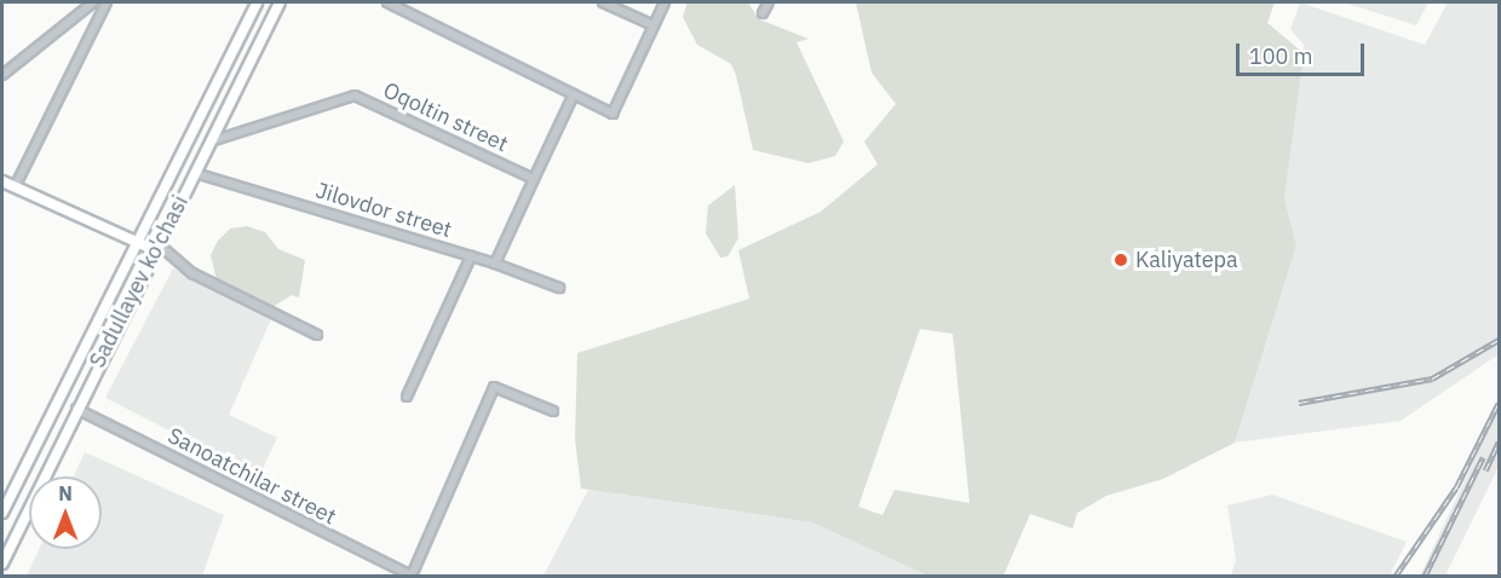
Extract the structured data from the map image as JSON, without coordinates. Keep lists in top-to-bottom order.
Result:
{
  "streets": {
    "main road": ["Sadullayev ko'chasi"],
    "street": ["Oqoltin street", "Jilovdor street", "Sanoatchilar street"]
  },
  "crossings": [
    ["Oqoltin street", "Sadullayev ko'chasi"],
    ["Jilovdor street", "Sadullayev ko'chasi"],
    ["Sadullayev ko'chasi", "Sanoatchilar street"]
  ],
  "places": ["Kaliyatepa"],
  "scale_bar": "100 m",
  "north": "top"
}
